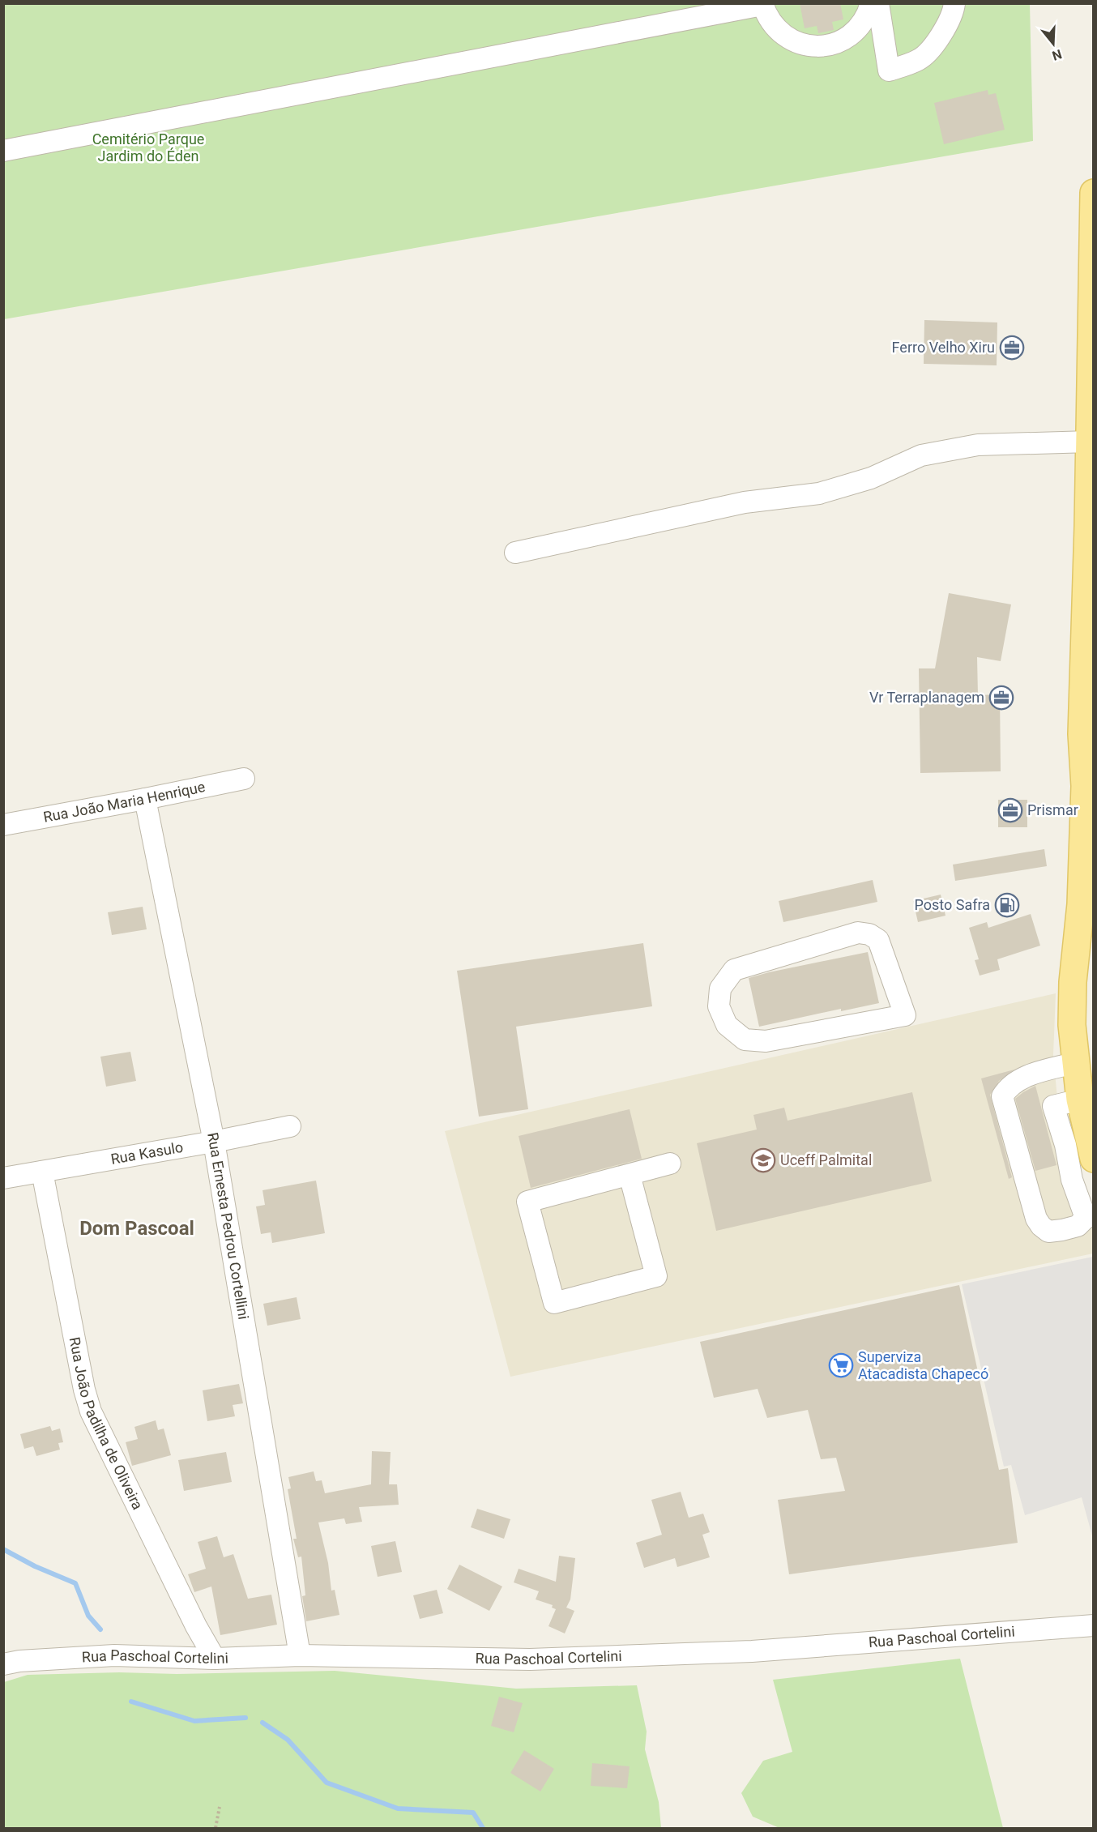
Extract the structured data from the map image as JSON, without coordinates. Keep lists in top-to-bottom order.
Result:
{
  "streets": {
    "street": [
      "Rua João Maria Henrique",
      "Rua Kasulo",
      "Rua Ernesta Pedrou Cortellini",
      "Rua João Padilha de Oliveira",
      "Rua Paschoal Cortelini"
    ]
  },
  "crossings": [
    ["Rua João Maria Henrique", "Rua Ernesta Pedrou Cortellini"],
    ["Rua Kasulo", "Rua Ernesta Pedrou Cortellini"],
    ["Rua Kasulo", "Rua João Padilha de Oliveira"],
    ["Rua Ernesta Pedrou Cortellini", "Rua Paschoal Cortelini"],
    ["Rua João Padilha de Oliveira", "Rua Paschoal Cortelini"]
  ],
  "districts": ["Dom Pascoal"],
  "parks": ["Cemitério Parque Jardim do Éden"],
  "places": {
    "office": ["Ferro Velho Xiru", "Vr Terraplanagem", "Prismar"],
    "fuel station": ["Posto Safra"],
    "school or university": ["Uceff Palmital"],
    "supermarket": ["Superviza Atacadista Chapecó"]
  },
  "north": "bottom"
}
